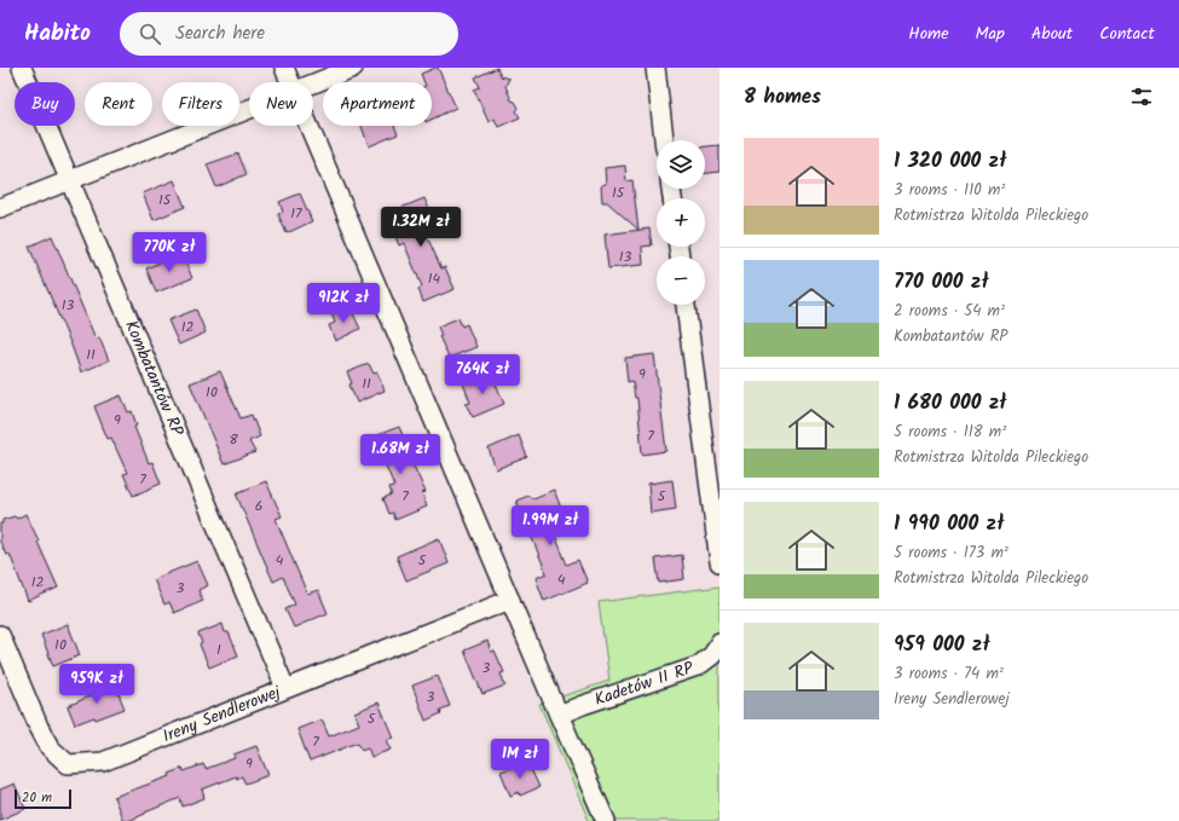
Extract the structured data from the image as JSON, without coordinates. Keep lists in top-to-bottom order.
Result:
{
  "streets": {
    "street": ["Kombatantów RP", "Kadetów II RP", "Ireny Sendlerowej"]
  },
  "crossings": [
    ["Kombatantów RP", "Ireny Sendlerowej"]
  ],
  "house_numbers": [
    "15",
    "15",
    "17",
    "13",
    "14",
    "13",
    "12",
    "11",
    "9",
    "11",
    "10",
    "9",
    "7",
    "8",
    "7",
    "7",
    "5",
    "6",
    "4",
    "5",
    "4",
    "12",
    "3",
    "10",
    "1",
    "3",
    "3",
    "5",
    "7",
    "9"
  ],
  "scale_bar": "20 m",
  "page": {
    "header": "Habito",
    "search": "Search here",
    "nav": [
      "Home",
      "Map",
      "About",
      "Contact"
    ],
    "heading": "8 homes",
    "chip": [
      "Buy",
      "Rent",
      "Filters",
      "New",
      "Apartment"
    ],
    "list": [
      {
        "name": "1 320 000 zł",
        "note": "3 rooms · 110 m² · Rotmistrza Witolda Pileckiego"
      },
      {
        "name": "770 000 zł",
        "note": "2 rooms · 54 m² · Kombatantów RP"
      },
      {
        "name": "1 680 000 zł",
        "note": "5 rooms · 118 m² · Rotmistrza Witolda Pileckiego"
      },
      {
        "name": "1 990 000 zł",
        "note": "5 rooms · 173 m² · Rotmistrza Witolda Pileckiego"
      },
      {
        "name": "959 000 zł",
        "note": "3 rooms · 74 m² · Ireny Sendlerowej"
      }
    ],
    "map_buttons": ["+", "−"],
    "price": [
      "1.32M zł",
      "770K zł",
      "912K zł",
      "764K zł",
      "1.68M zł",
      "1.99M zł",
      "959K zł",
      "1M zł"
    ],
    "scale": "20 m"
  }
}
